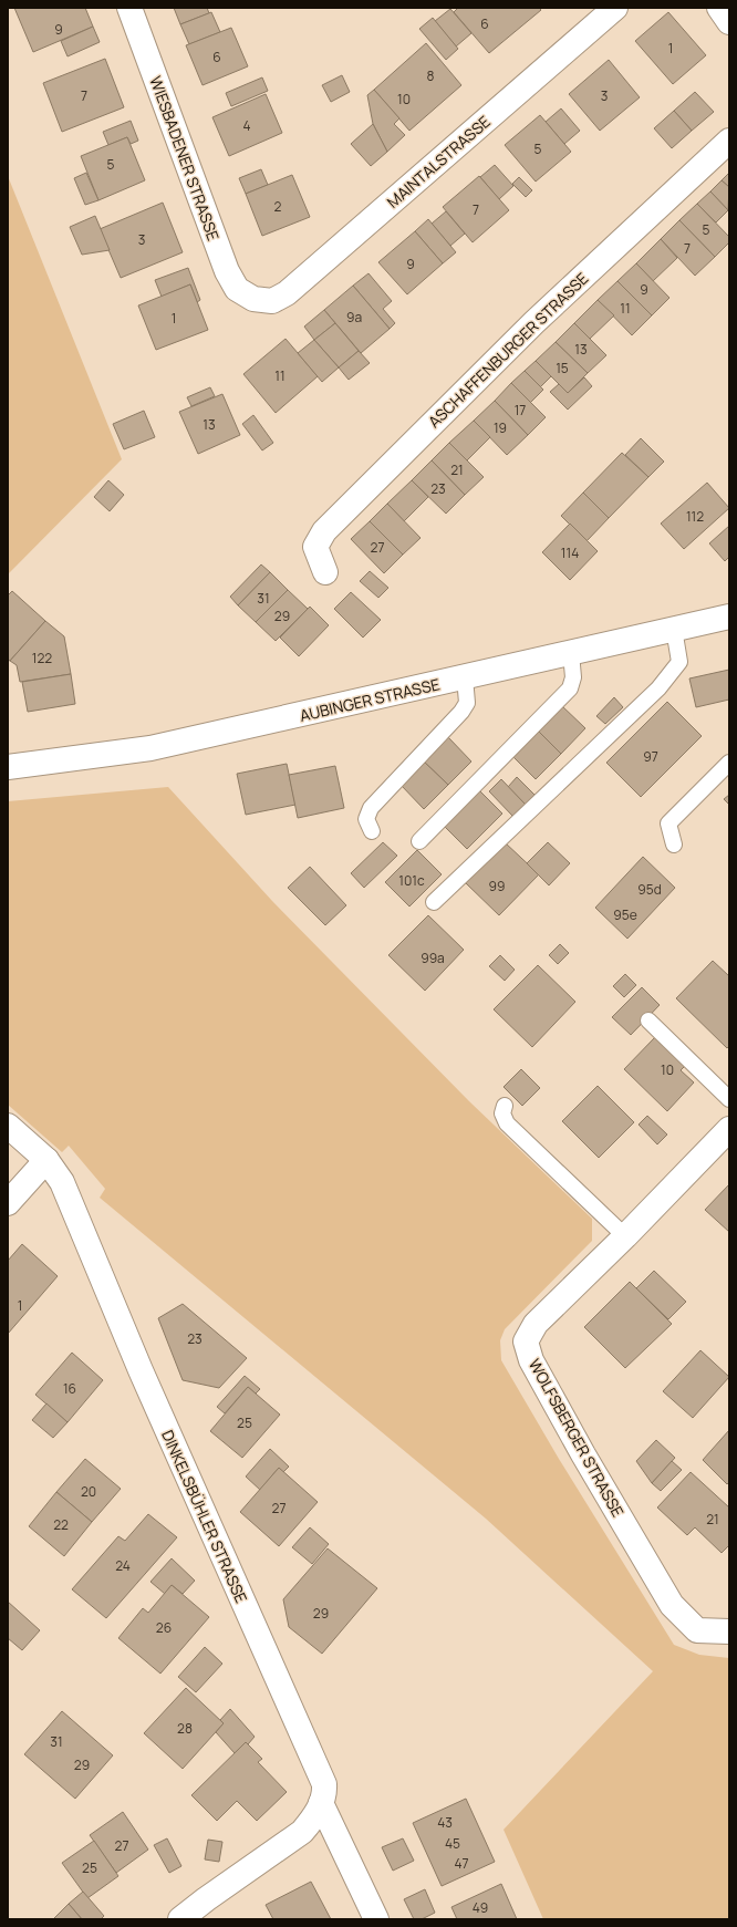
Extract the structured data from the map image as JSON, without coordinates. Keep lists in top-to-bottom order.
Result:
{
  "streets": {
    "street": [
      "WIESBADENER STRASSE",
      "MAINTALSTRASSE",
      "ASCHAFFENBURGER STRASSE",
      "AUBINGER STRASSE",
      "WOLFSBERGER STRASSE",
      "DINKELSBÜHLER STRASSE"
    ]
  },
  "crossings": [
    ["WIESBADENER STRASSE", "MAINTALSTRASSE"]
  ],
  "house_numbers": [
    "6",
    "9",
    "1",
    "6",
    "8",
    "7",
    "3",
    "10",
    "4",
    "5",
    "5",
    "2",
    "7",
    "5",
    "3",
    "7",
    "9",
    "9",
    "11",
    "9a",
    "1",
    "13",
    "15",
    "11",
    "17",
    "13",
    "19",
    "21",
    "23",
    "112",
    "27",
    "114",
    "31",
    "29",
    "122",
    "97",
    "101c",
    "99",
    "95d",
    "95e",
    "99a",
    "10",
    "1",
    "23",
    "16",
    "25",
    "20",
    "27",
    "21",
    "22",
    "24",
    "29",
    "26",
    "28",
    "31",
    "29",
    "43",
    "45",
    "27",
    "47",
    "25",
    "49"
  ]
}
